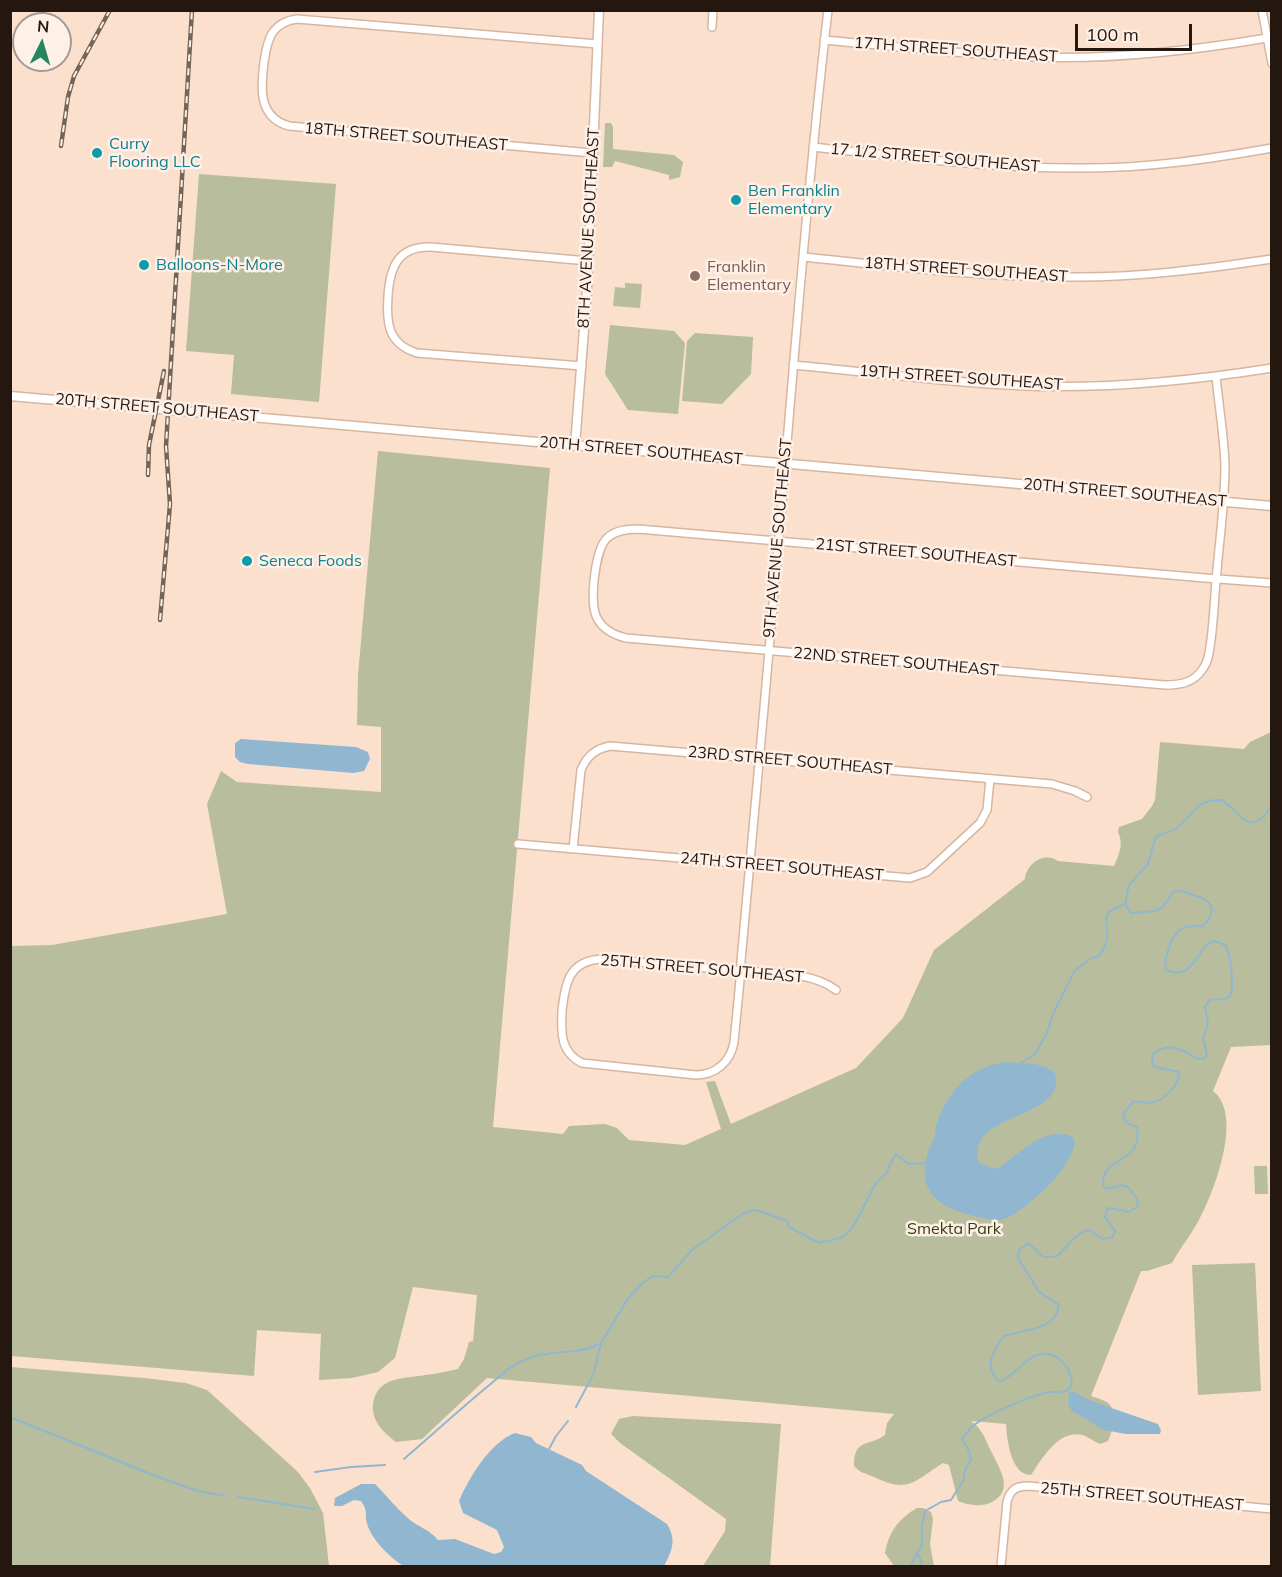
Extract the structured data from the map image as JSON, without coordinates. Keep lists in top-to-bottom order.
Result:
{
  "streets": {
    "street": [
      "17TH STREET SOUTHEAST",
      "18TH STREET SOUTHEAST",
      "17 1/2 STREET SOUTHEAST",
      "8TH AVENUE SOUTHEAST",
      "19TH STREET SOUTHEAST",
      "20TH STREET SOUTHEAST",
      "9TH AVENUE SOUTHEAST",
      "21ST STREET SOUTHEAST",
      "22ND STREET SOUTHEAST",
      "23RD STREET SOUTHEAST",
      "24TH STREET SOUTHEAST",
      "25TH STREET SOUTHEAST"
    ]
  },
  "crossings": [
    ["17TH STREET SOUTHEAST", "9TH AVENUE SOUTHEAST"],
    ["18TH STREET SOUTHEAST", "8TH AVENUE SOUTHEAST"],
    ["18TH STREET SOUTHEAST", "9TH AVENUE SOUTHEAST"],
    ["17 1/2 STREET SOUTHEAST", "9TH AVENUE SOUTHEAST"],
    ["8TH AVENUE SOUTHEAST", "20TH STREET SOUTHEAST"],
    ["19TH STREET SOUTHEAST", "9TH AVENUE SOUTHEAST"],
    ["20TH STREET SOUTHEAST", "9TH AVENUE SOUTHEAST"],
    ["9TH AVENUE SOUTHEAST", "21ST STREET SOUTHEAST"],
    ["9TH AVENUE SOUTHEAST", "22ND STREET SOUTHEAST"],
    ["9TH AVENUE SOUTHEAST", "23RD STREET SOUTHEAST"],
    ["9TH AVENUE SOUTHEAST", "24TH STREET SOUTHEAST"],
    ["9TH AVENUE SOUTHEAST", "25TH STREET SOUTHEAST"],
    ["21ST STREET SOUTHEAST", "22ND STREET SOUTHEAST"],
    ["23RD STREET SOUTHEAST", "24TH STREET SOUTHEAST"]
  ],
  "parks": ["Smekta Park"],
  "places": [
    "Curry Flooring LLC",
    "Ben Franklin Elementary",
    "Balloons-N-More",
    "Franklin Elementary",
    "Seneca Foods"
  ],
  "scale_bar": "100 m",
  "north": "top"
}
